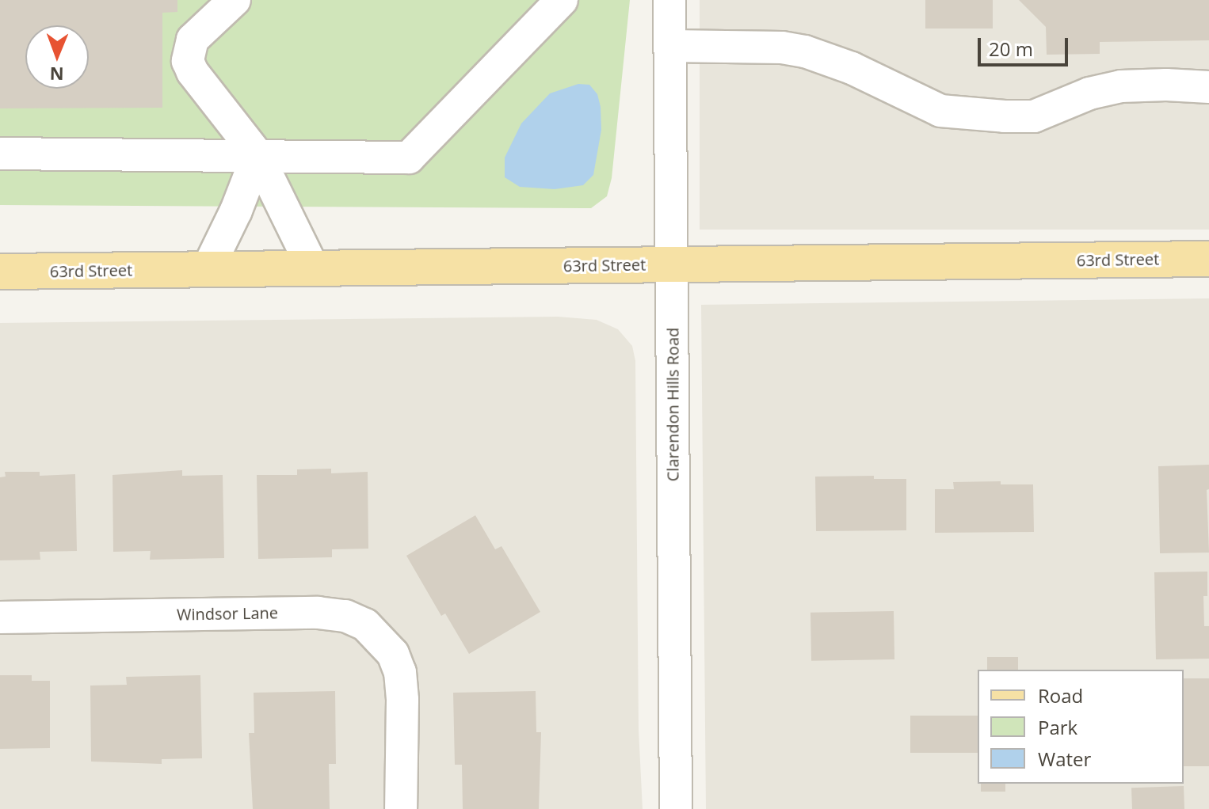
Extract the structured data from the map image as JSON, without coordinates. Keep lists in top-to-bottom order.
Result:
{
  "streets": {
    "main road": ["63rd Street"],
    "street": ["Clarendon Hills Road", "Windsor Lane"]
  },
  "crossings": [
    ["63rd Street", "Clarendon Hills Road"]
  ],
  "legend": ["Road", "Park", "Water"],
  "scale_bar": "20 m",
  "north": "bottom"
}
